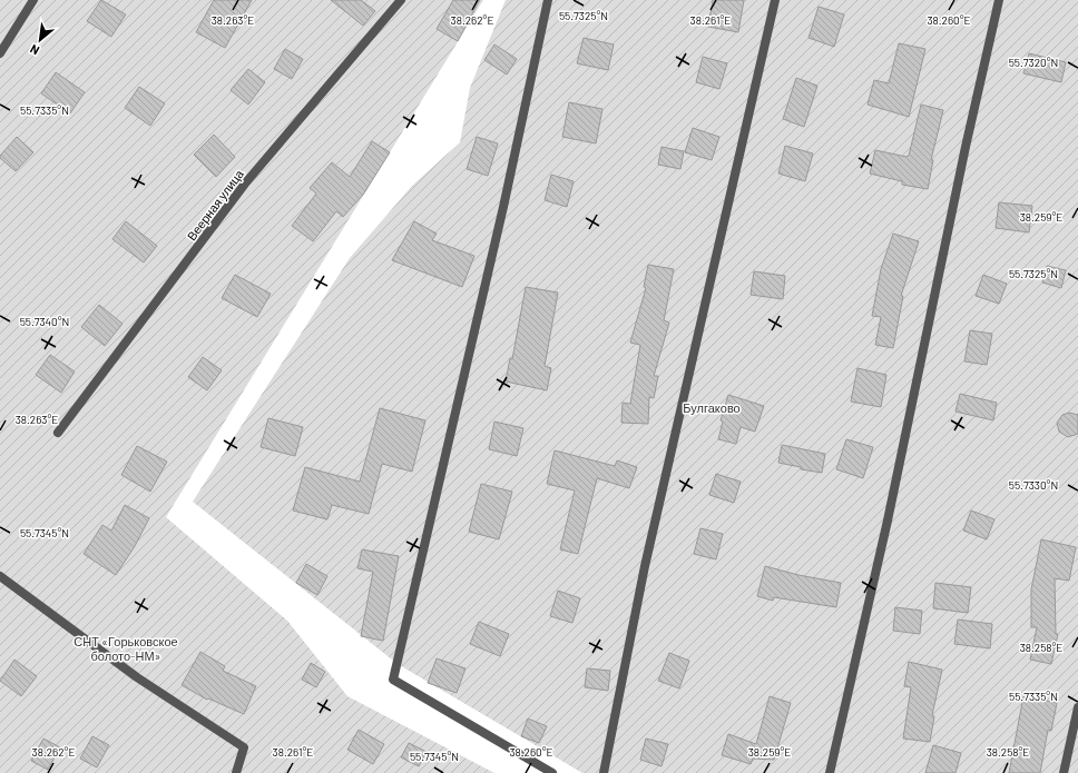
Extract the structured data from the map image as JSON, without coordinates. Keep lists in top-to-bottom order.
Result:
{
  "streets": {
    "street": ["Веерная улица"]
  },
  "parks": ["Булгаково", "СНТ «Горьковское болото-НМ»"],
  "north": "bottom left",
  "coordinates": [
    "55.7325°N",
    "38.263°E",
    "38.262°E",
    "38.261°E",
    "38.260°E",
    "55.7320°N",
    "55.7335°N",
    "38.259°E",
    "55.7340°N",
    "55.7330°N",
    "55.7345°N",
    "38.258°E"
  ]
}
